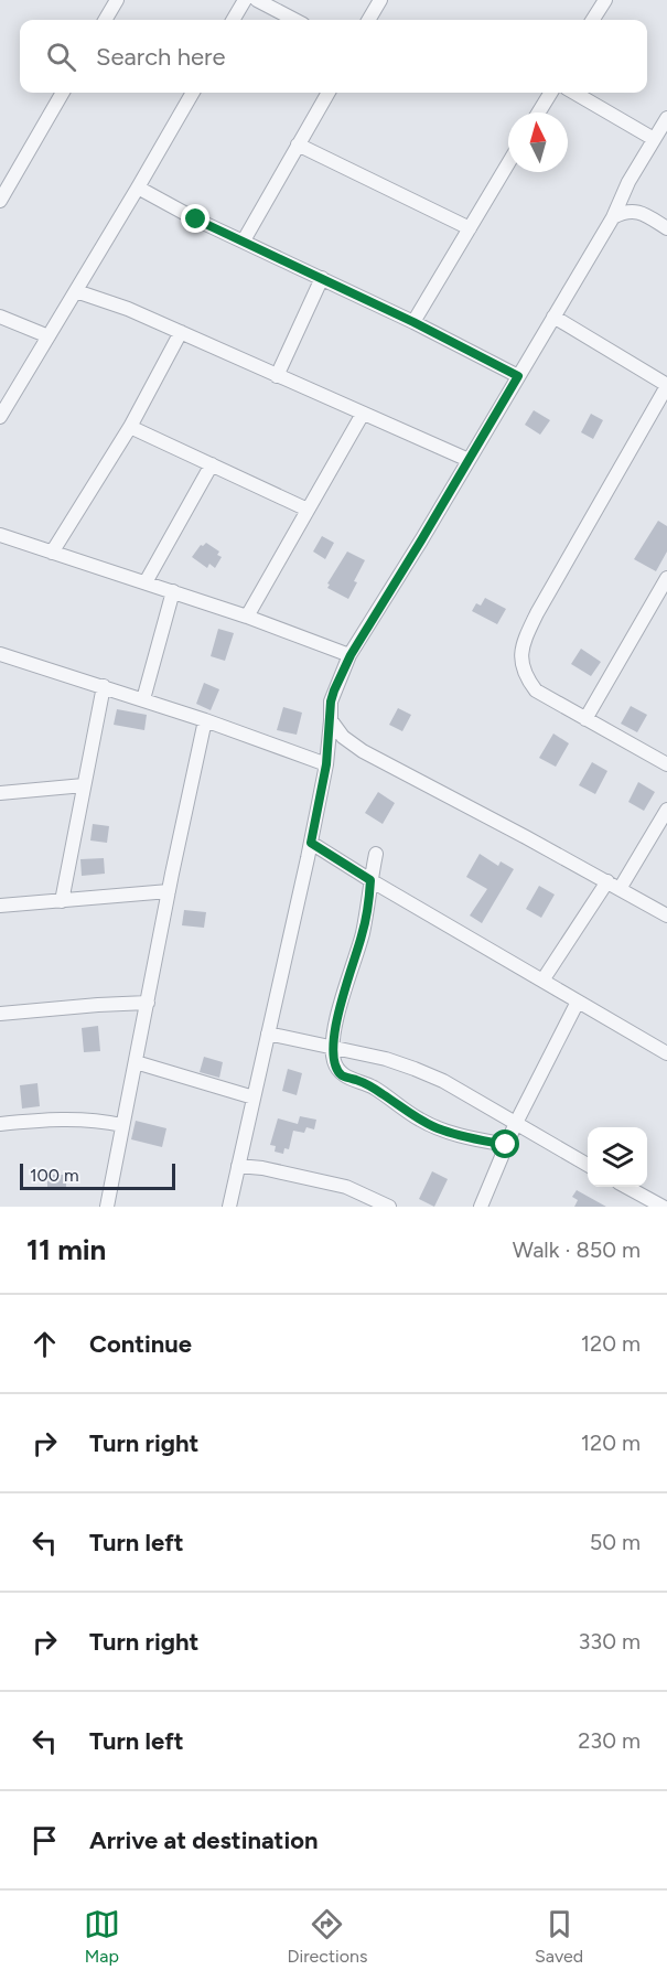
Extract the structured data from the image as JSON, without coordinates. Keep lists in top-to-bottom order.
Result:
{
  "scale_bar": "100 m",
  "north": "top",
  "page": {
    "search": "Search here",
    "scale": "100 m",
    "heading": ["11 min", "Walk · 850 m"],
    "list": [
      ["Continue", "120 m"],
      ["Turn right", "120 m"],
      ["Turn left", "50 m"],
      ["Turn right", "330 m"],
      ["Turn left", "230 m"],
      "Arrive at destination"
    ],
    "nav": ["Map", "Directions", "Saved"]
  }
}
